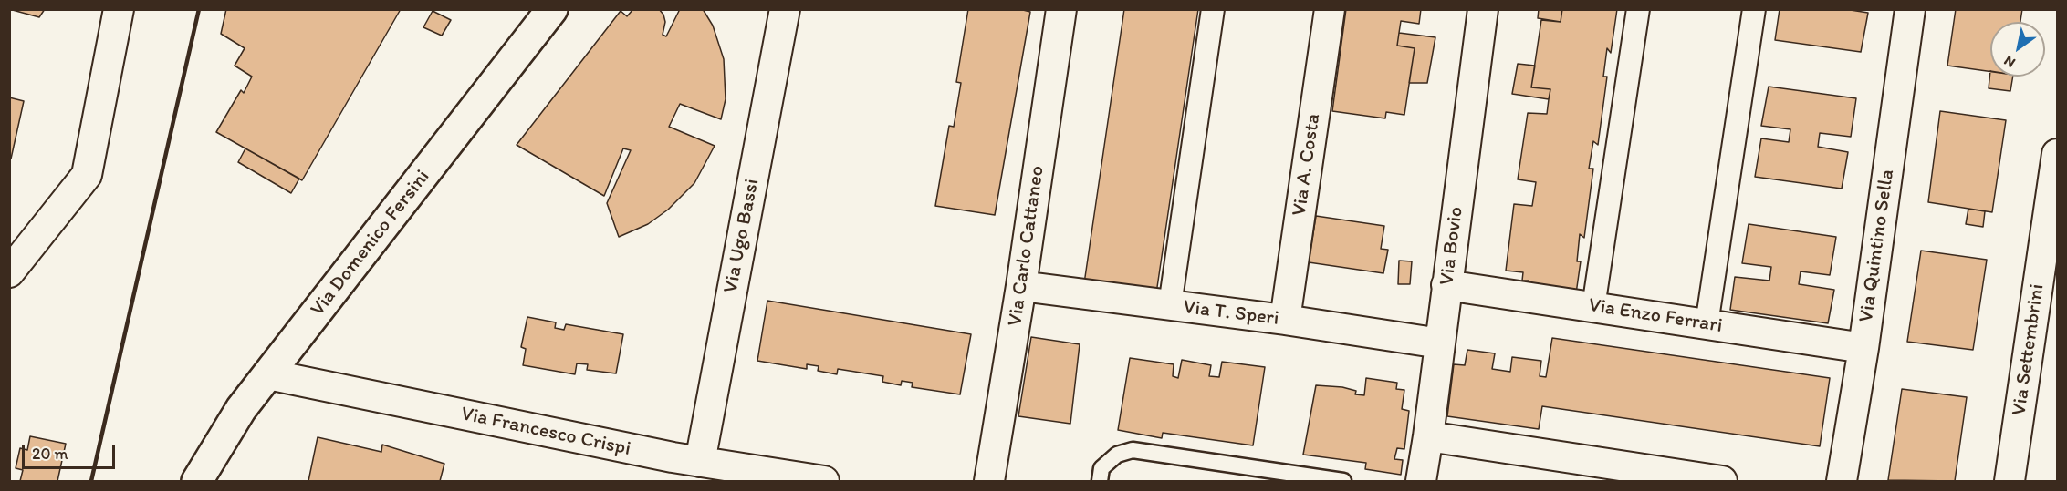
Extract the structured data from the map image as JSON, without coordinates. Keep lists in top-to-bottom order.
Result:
{
  "streets": {
    "main road": ["Via Domenico Fersini"],
    "street": [
      "Via A. Costa",
      "Via Ugo Bassi",
      "Via Carlo Cattaneo",
      "Via Bovio",
      "Via Quintino Sella",
      "Via T. Speri",
      "Via Enzo Ferrari",
      "Via Settembrini",
      "Via Francesco Crispi"
    ]
  },
  "crossings": [
    ["Via A. Costa", "Via T. Speri"],
    ["Via Ugo Bassi", "Via Francesco Crispi"],
    ["Via Domenico Fersini", "Via Francesco Crispi"],
    ["Via Carlo Cattaneo", "Via T. Speri"],
    ["Via Bovio", "Via T. Speri"],
    ["Via Bovio", "Via Enzo Ferrari"],
    ["Via Quintino Sella", "Via Enzo Ferrari"]
  ],
  "scale_bar": "20 m",
  "north": "bottom left"
}
